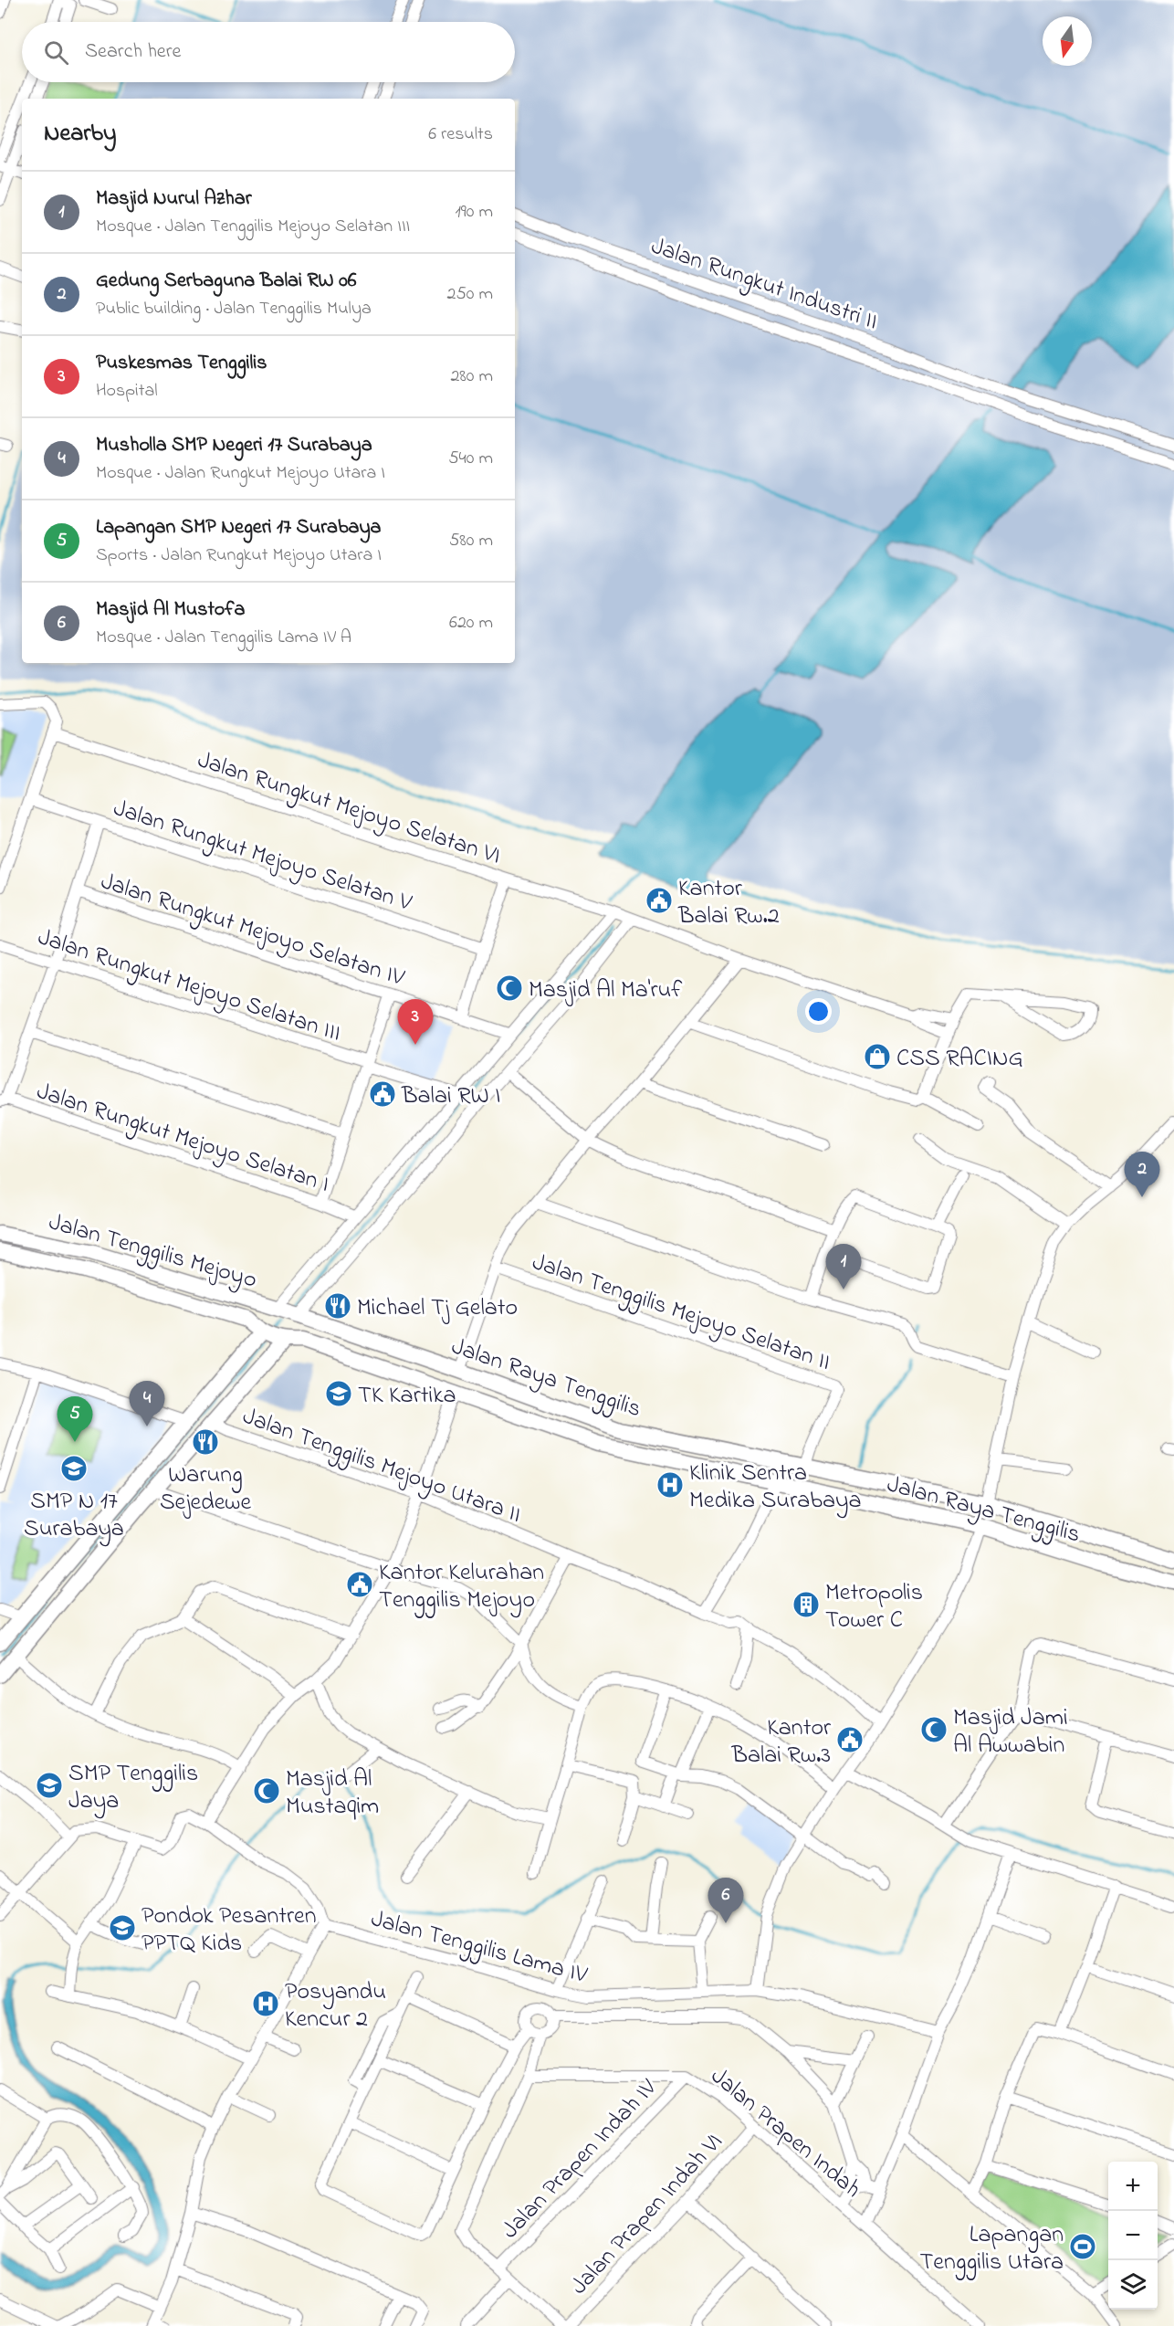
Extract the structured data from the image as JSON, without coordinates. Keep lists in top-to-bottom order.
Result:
{
  "streets": {
    "main road": ["Jalan Tenggilis Mejoyo", "Jalan Raya Tenggilis"],
    "street": [
      "Jalan Rungkut Industri II",
      "Jalan Rungkut Mejoyo Selatan VI",
      "Jalan Rungkut Mejoyo Selatan V",
      "Jalan Rungkut Mejoyo Selatan IV",
      "Jalan Rungkut Mejoyo Selatan III",
      "Jalan Rungkut Mejoyo Selatan I",
      "Jalan Tenggilis Mejoyo Selatan II",
      "Jalan Tenggilis Mejoyo Utara II",
      "Jalan Tenggilis Lama IV",
      "Jalan Prapen Indah",
      "Jalan Prapen Indah IV",
      "Jalan Prapen Indah VI"
    ]
  },
  "crossings": [
    ["Jalan Tenggilis Mejoyo", "Jalan Raya Tenggilis"],
    ["Jalan Tenggilis Mejoyo Selatan II", "Jalan Raya Tenggilis"],
    ["Jalan Prapen Indah", "Jalan Prapen Indah IV"],
    ["Jalan Prapen Indah", "Jalan Prapen Indah VI"]
  ],
  "places": {
    "public building": [
      "Kantor Balai Rw.2",
      "Balai RW I",
      "Kantor Kelurahan Tenggilis Mejoyo",
      "Kantor Balai Rw.3"
    ],
    "mosque": ["Masjid Al Ma'ruf", "Masjid Jami Al Awwabin", "Masjid Al Mustaqim"],
    "shop": ["CSS RACING"],
    "restaurant": ["Michael Tj Gelato", "Warung Sejedewe"],
    "school or university": [
      "TK Kartika",
      "SMP N 17 Surabaya",
      "SMP Tenggilis Jaya",
      "Pondok Pesantren PPTQ Kids"
    ],
    "hospital": ["Klinik Sentra Medika Surabaya", "Posyandu Kencur 2"],
    "building": ["Metropolis Tower C"],
    "sports": ["Lapangan Tenggilis Utara"]
  },
  "north": "bottom",
  "page": {
    "search": "Search here",
    "heading": ["Nearby", "6 results"],
    "list": [
      {
        "mark": "1",
        "name": "Masjid Nurul Azhar",
        "note": "Mosque · Jalan Tenggilis Mejoyo Selatan III",
        "value": "190 m"
      },
      {
        "mark": "2",
        "name": "Gedung Serbaguna Balai RW 06",
        "note": "Public building · Jalan Tenggilis Mulya",
        "value": "250 m"
      },
      {
        "mark": "3",
        "name": "Puskesmas Tenggilis",
        "note": "Hospital",
        "value": "280 m"
      },
      {
        "mark": "4",
        "name": "Musholla SMP Negeri 17 Surabaya",
        "note": "Mosque · Jalan Rungkut Mejoyo Utara I",
        "value": "540 m"
      },
      {
        "mark": "5",
        "name": "Lapangan SMP Negeri 17 Surabaya",
        "note": "Sports · Jalan Rungkut Mejoyo Utara I",
        "value": "580 m"
      },
      {
        "mark": "6",
        "name": "Masjid Al Mustofa",
        "note": "Mosque · Jalan Tenggilis Lama IV A",
        "value": "620 m"
      }
    ],
    "pins": [
      "3",
      "2",
      "1",
      "4",
      "5",
      "6"
    ],
    "map_buttons": ["+", "−"]
  }
}
